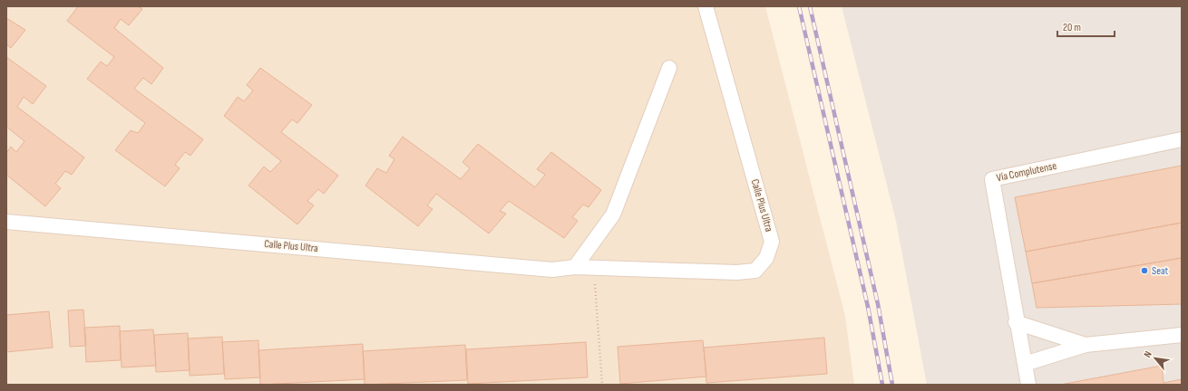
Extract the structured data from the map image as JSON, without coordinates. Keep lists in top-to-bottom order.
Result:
{
  "streets": {
    "street": ["Vía Complutense", "Calle Plus Ultra"]
  },
  "places": ["Seat"],
  "scale_bar": "20 m",
  "north": "top left"
}
